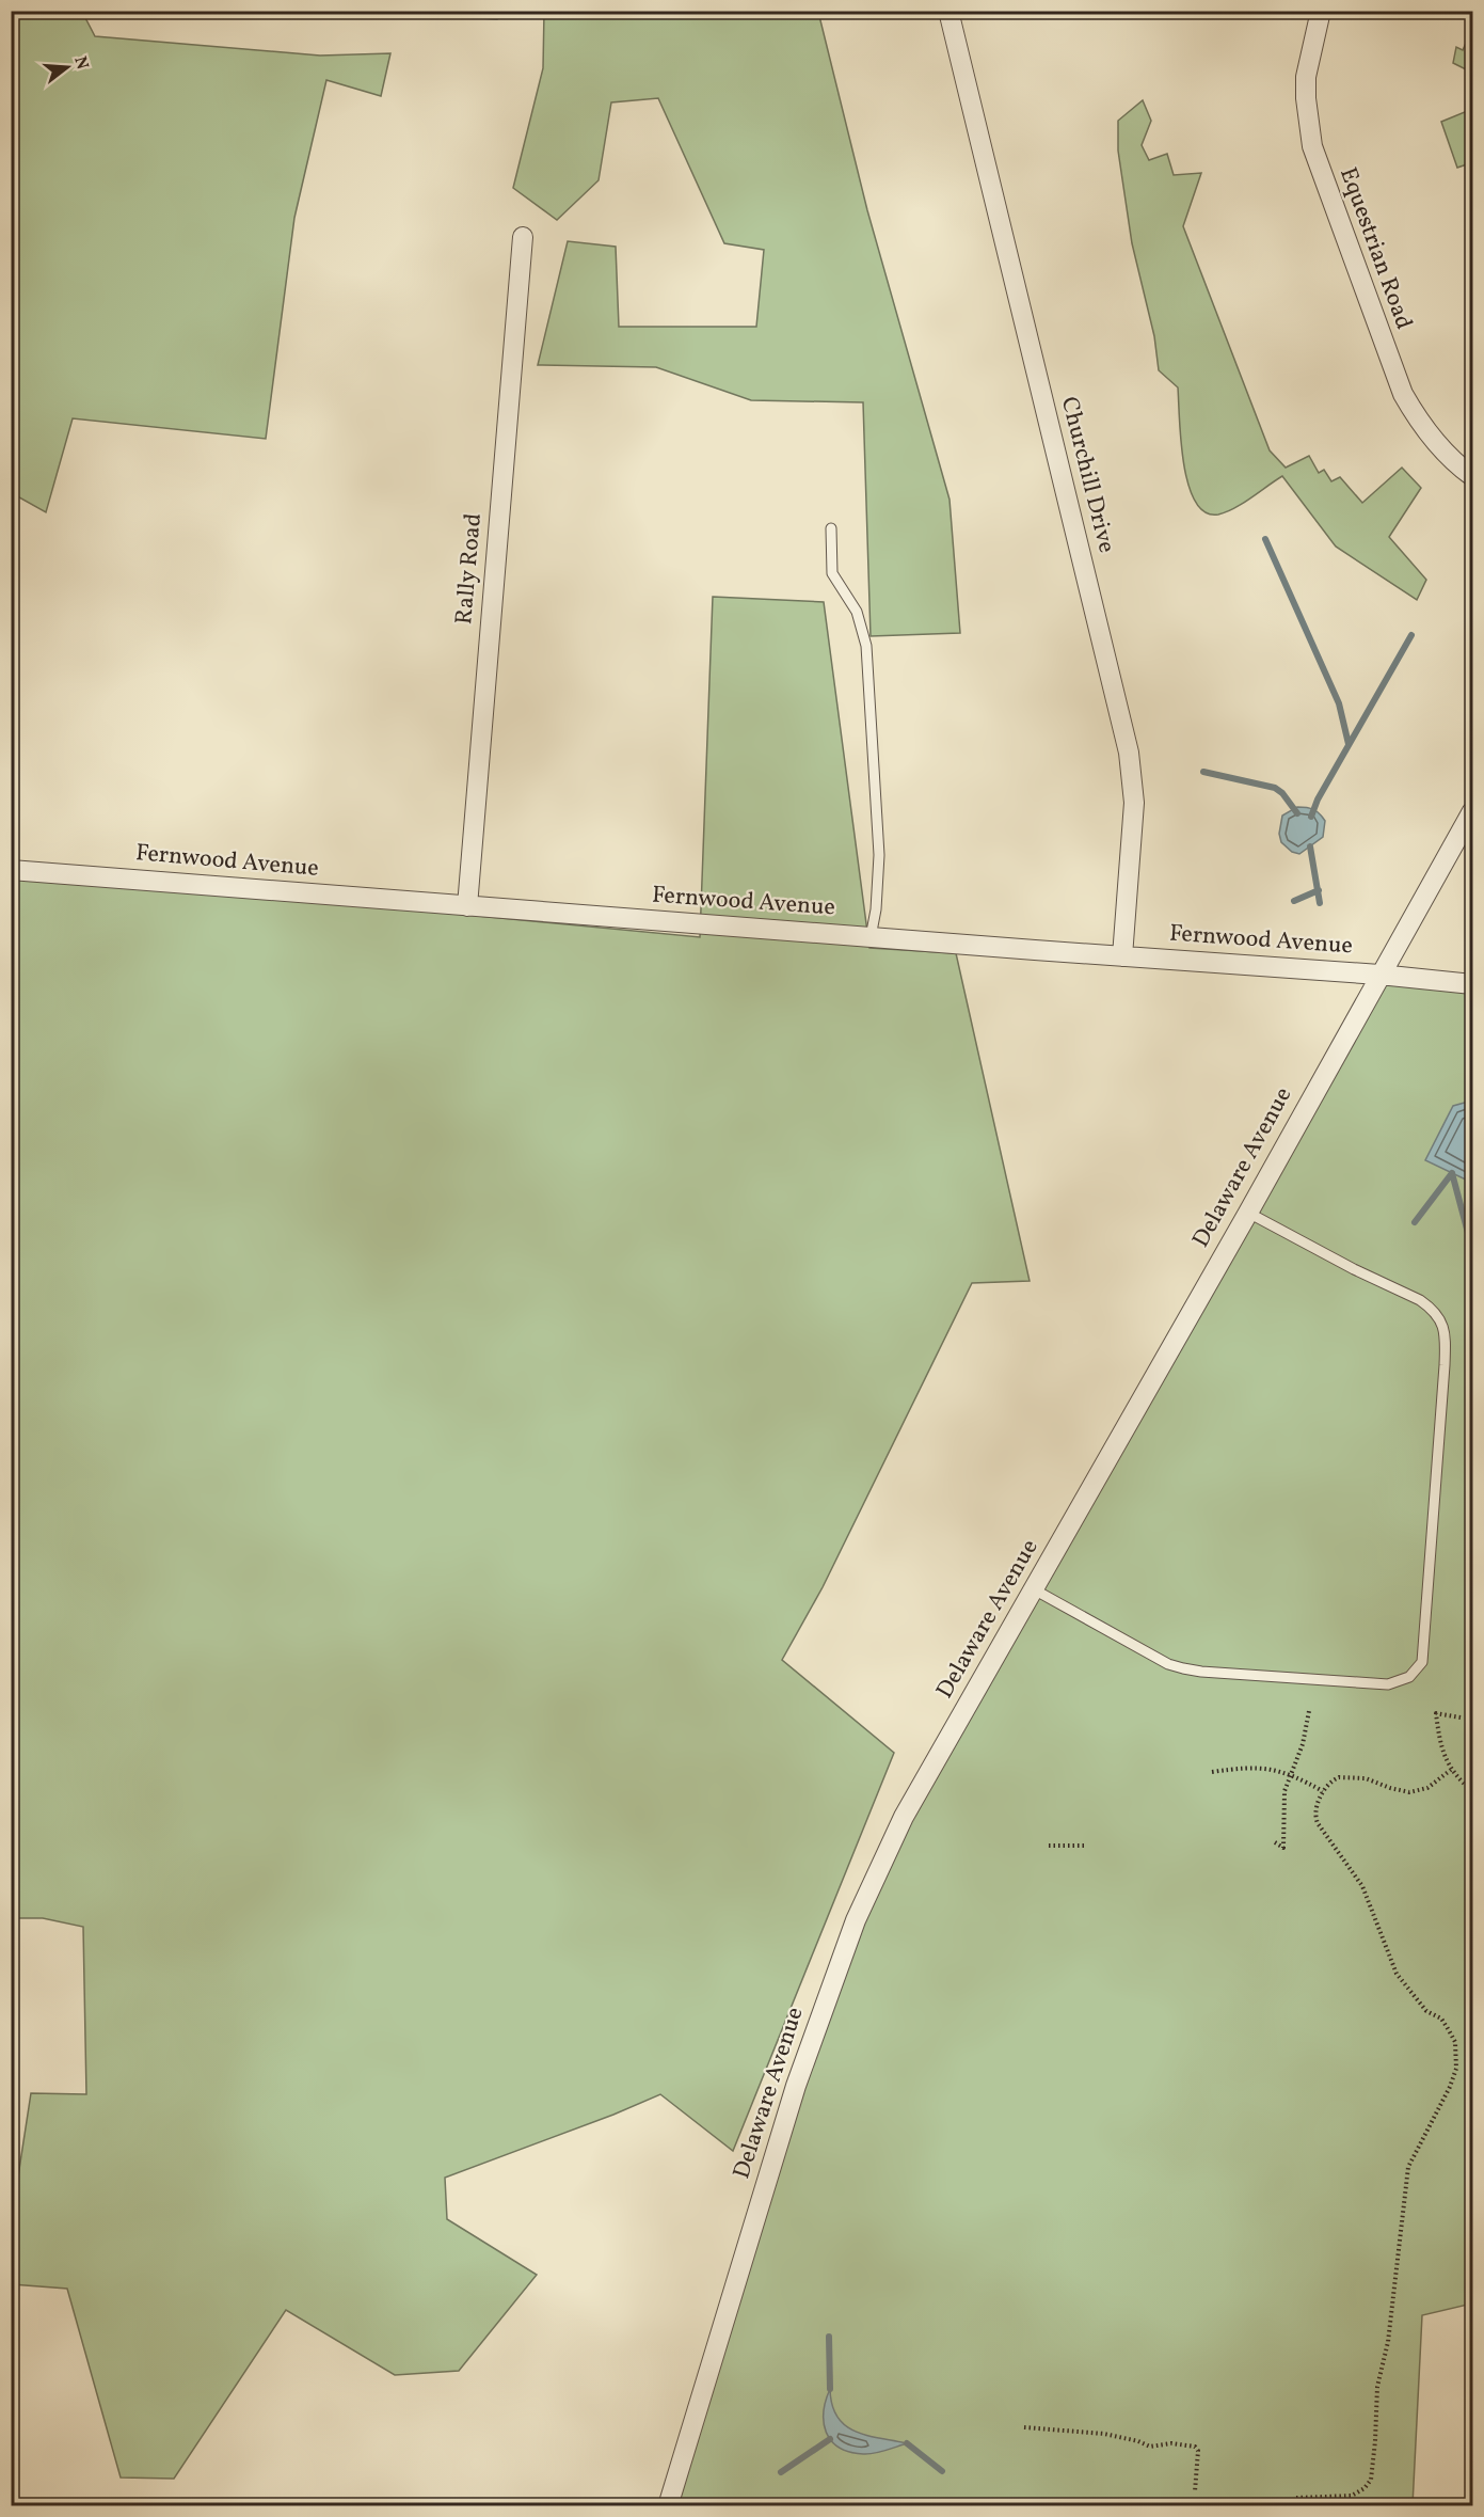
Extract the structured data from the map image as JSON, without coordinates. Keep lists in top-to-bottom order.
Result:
{
  "streets": {
    "street": [
      "Equestrian Road",
      "Churchill Drive",
      "Rally Road",
      "Fernwood Avenue",
      "Delaware Avenue"
    ]
  },
  "crossings": [
    ["Churchill Drive", "Fernwood Avenue"],
    ["Rally Road", "Fernwood Avenue"],
    ["Fernwood Avenue", "Delaware Avenue"]
  ],
  "north": "right"
}
